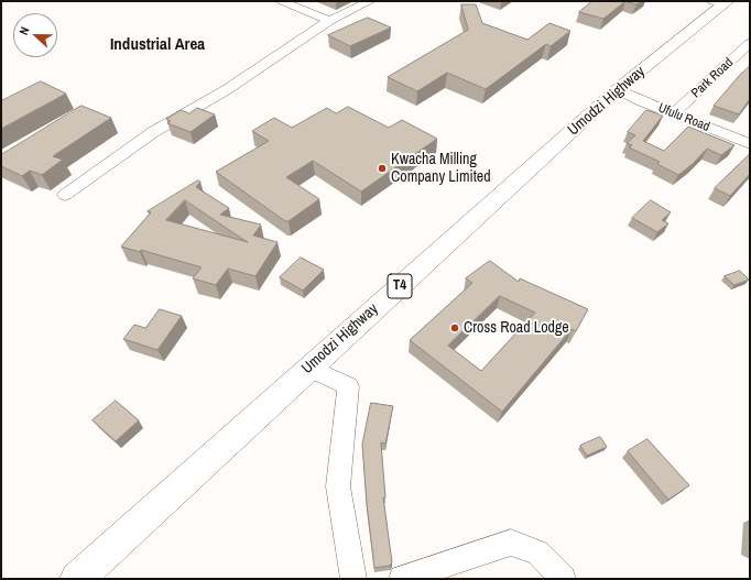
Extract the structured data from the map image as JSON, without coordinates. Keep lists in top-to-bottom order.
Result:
{
  "streets": {
    "highway": ["Umodzi Highway", "T4"],
    "street": ["Park Road", "Ufulu Road"]
  },
  "crossings": [
    ["Park Road", "Ufulu Road"],
    ["Umodzi Highway", "Ufulu Road"]
  ],
  "districts": ["Industrial Area"],
  "places": ["Kwacha Milling Company Limited", "Cross Road Lodge"],
  "north": "left"
}
